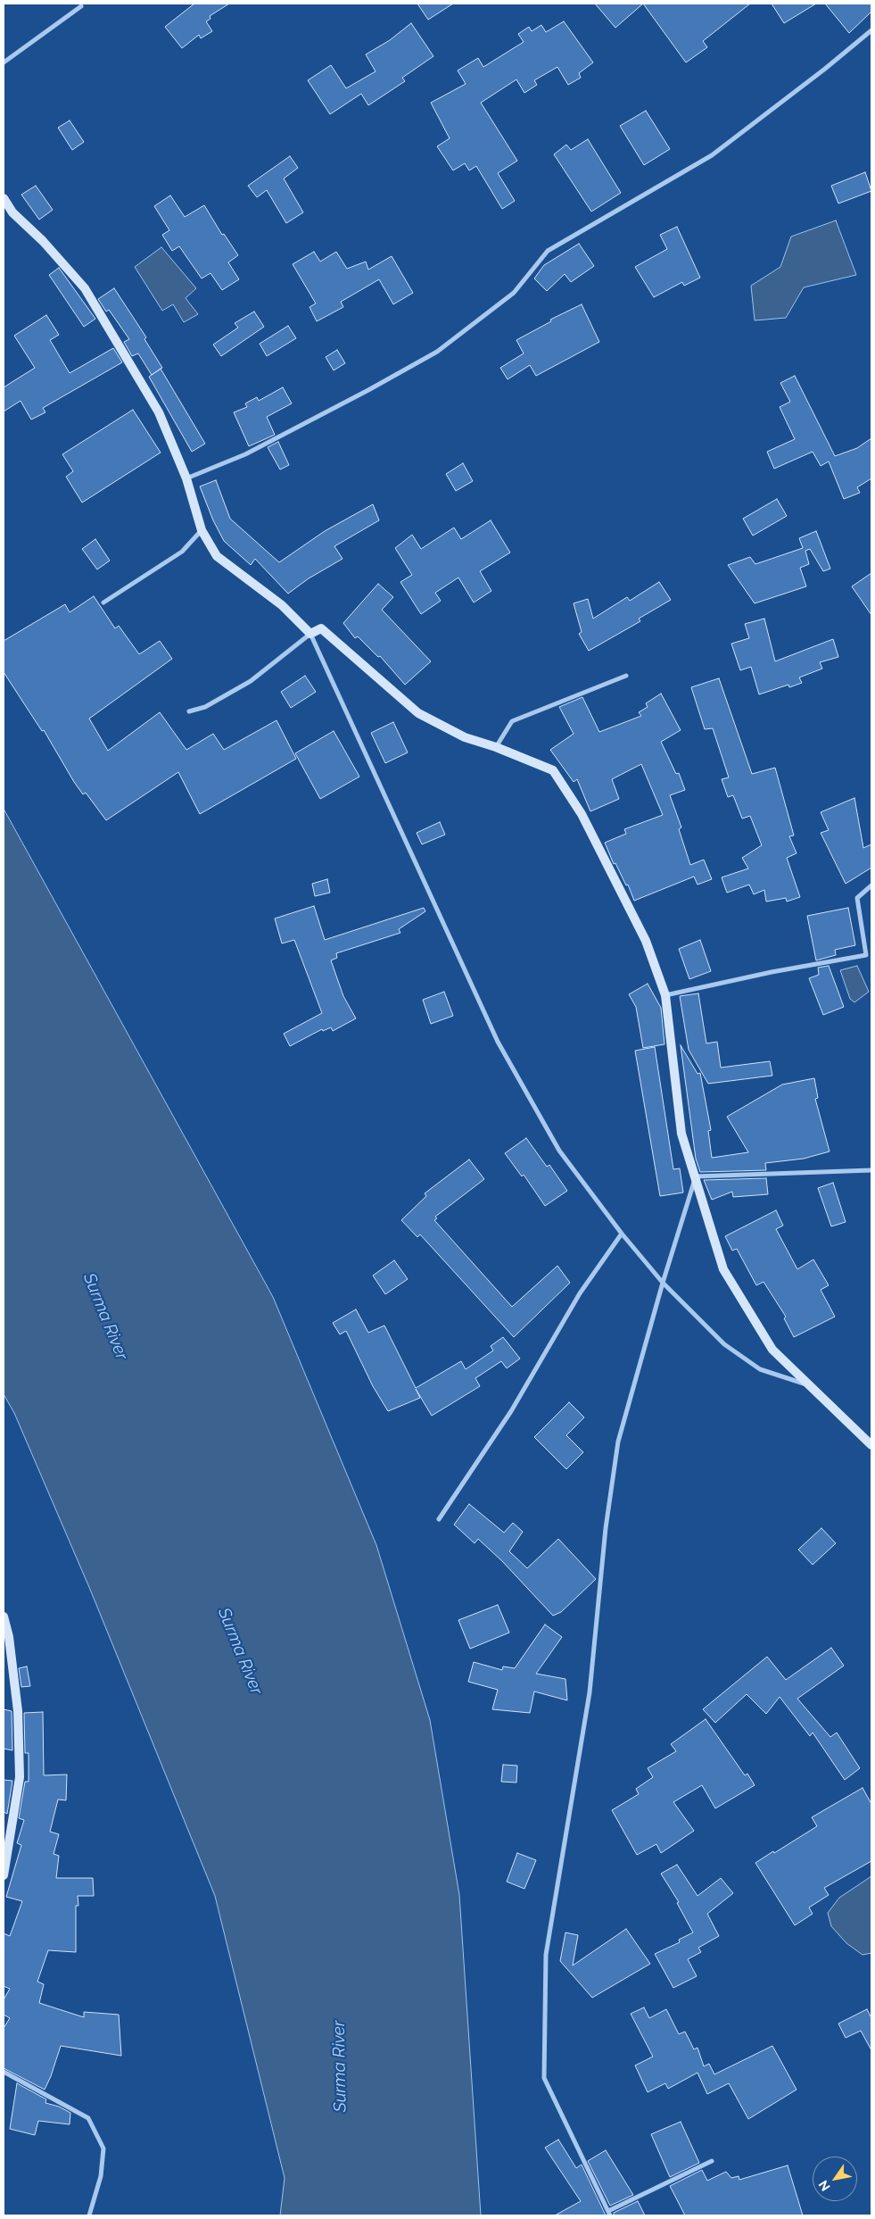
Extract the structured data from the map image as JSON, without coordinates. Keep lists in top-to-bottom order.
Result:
{
  "water": ["Surma River"],
  "north": "bottom left"
}
